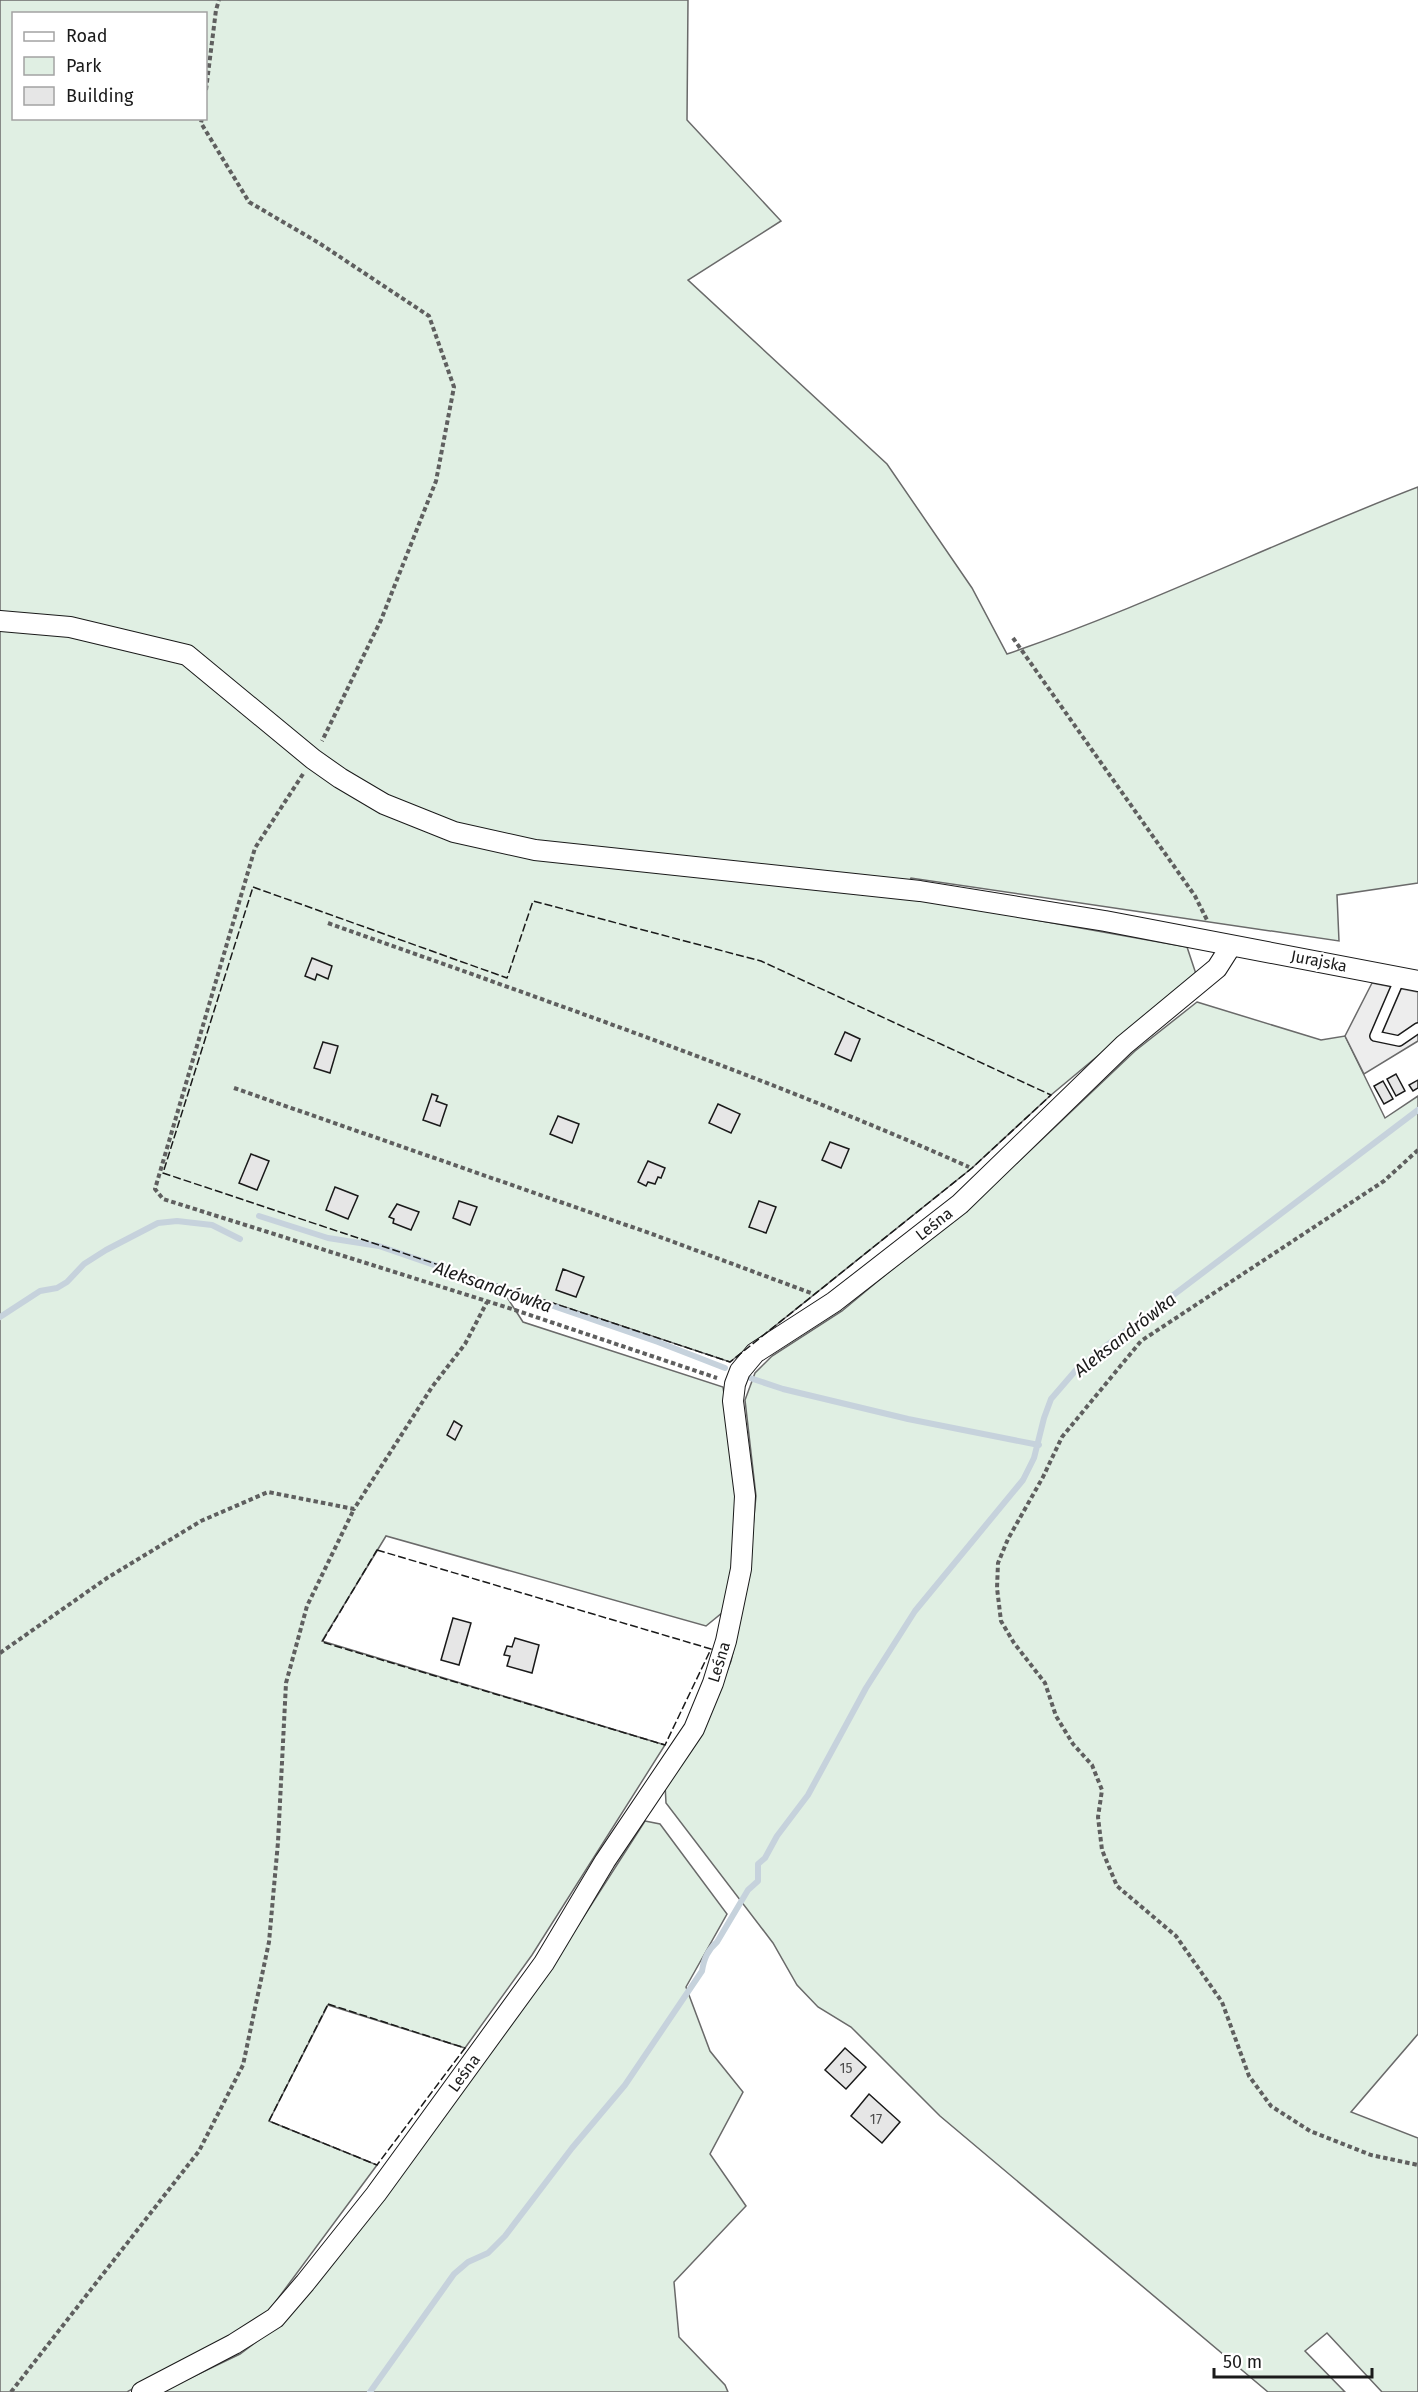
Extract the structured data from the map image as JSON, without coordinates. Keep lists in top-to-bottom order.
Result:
{
  "streets": {
    "street": ["Jurajska", "Leśna"]
  },
  "crossings": [
    ["Jurajska", "Leśna"]
  ],
  "water": ["Aleksandrówka"],
  "house_numbers": ["15", "17"],
  "legend": ["Road", "Park", "Building"],
  "scale_bar": "50 m"
}
